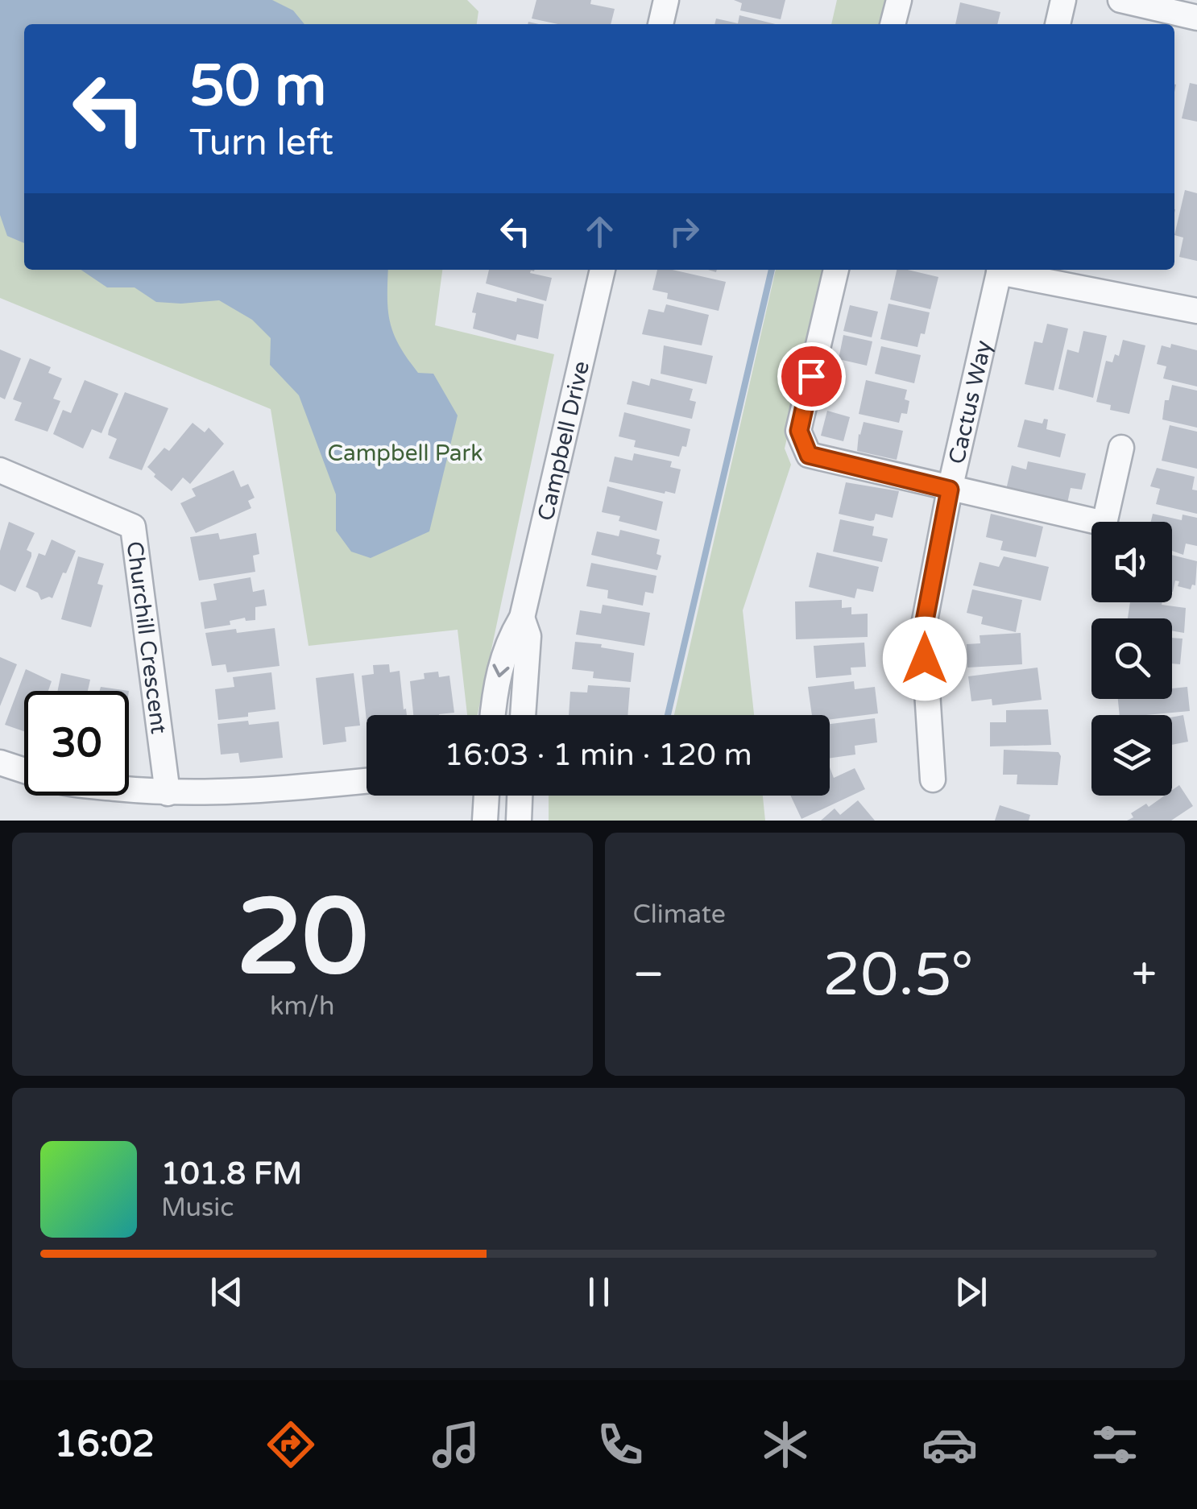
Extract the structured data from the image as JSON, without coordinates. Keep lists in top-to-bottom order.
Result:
{
  "streets": {
    "street": ["Cactus Way", "Campbell Drive", "Churchill Crescent"]
  },
  "parks": ["Campbell Park"],
  "page": {
    "turn": ["50 m", "Turn left"],
    "limit": "30",
    "trip": "16:03 · 1 min · 120 m",
    "tile": [
      ["20", "km/h"],
      "Climate"
    ],
    "heat": ["−", "20.5°", "+"],
    "song": ["101.8 FM", "Music"],
    "tabs": "16:02"
  }
}
